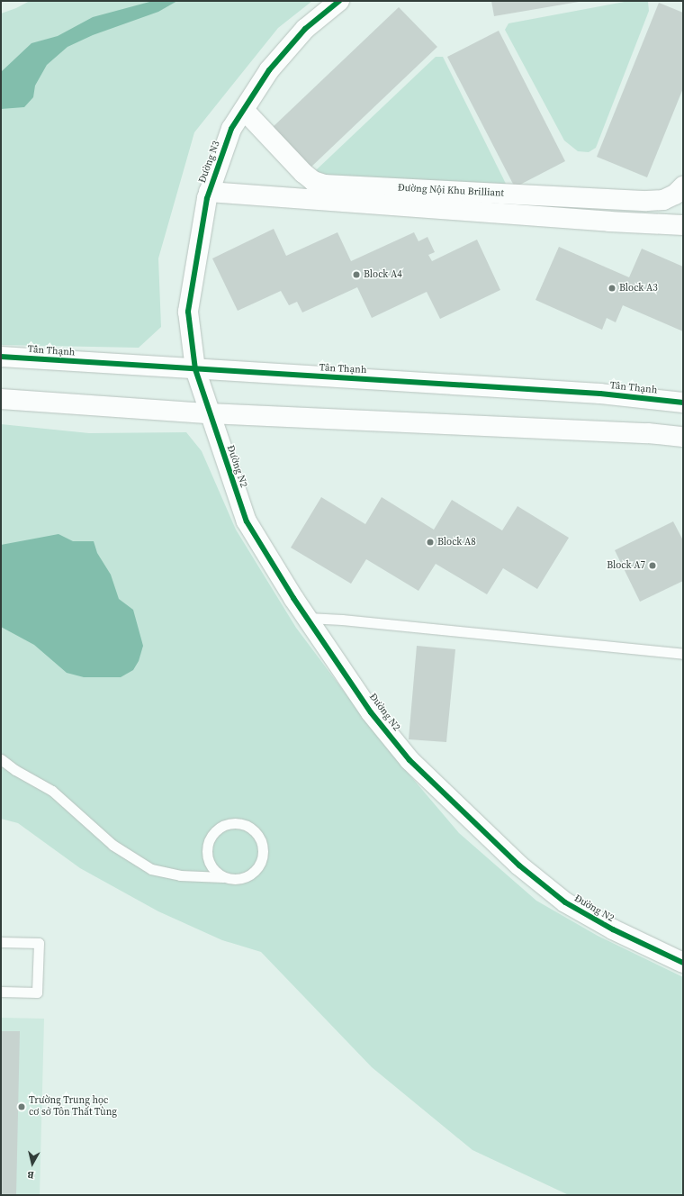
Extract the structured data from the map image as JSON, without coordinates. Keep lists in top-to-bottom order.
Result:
{
  "streets": {
    "street": [
      "Đường N3",
      "Đường Nội Khu Brilliant",
      "Tân Thạnh",
      "Đường N2"
    ]
  },
  "crossings": [
    ["Đường N3", "Đường Nội Khu Brilliant"],
    ["Đường N3", "Tân Thạnh"],
    ["Đường N3", "Đường N2"],
    ["Tân Thạnh", "Đường N2"]
  ],
  "places": [
    "Block A4",
    "Block A3",
    "Block A8",
    "Block A7",
    "Trường Trung học cơ sở Tôn Thất Tùng"
  ],
  "north": "bottom"
}
